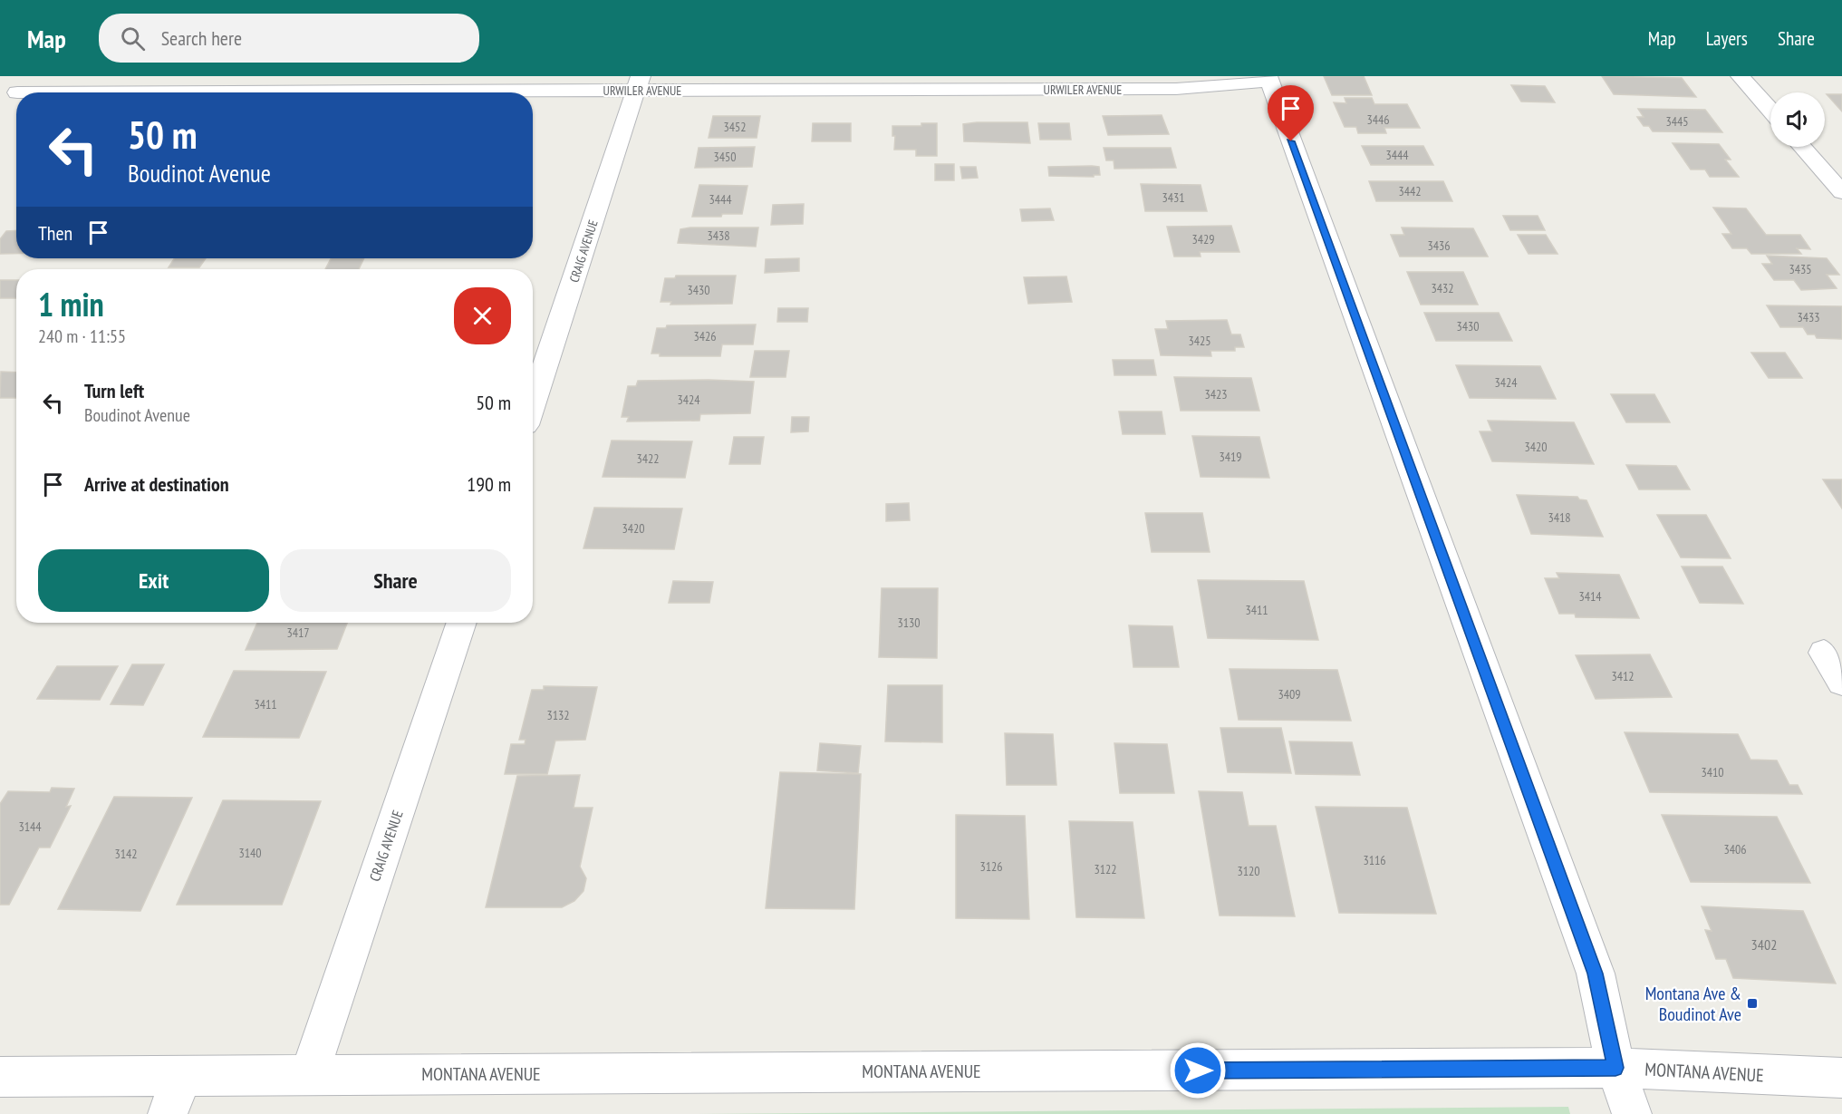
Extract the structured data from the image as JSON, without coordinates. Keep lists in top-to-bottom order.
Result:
{
  "streets": {
    "street": ["URWILER AVENUE", "CRAIG AVENUE", "MONTANA AVENUE"]
  },
  "crossings": [
    ["URWILER AVENUE", "CRAIG AVENUE"],
    ["CRAIG AVENUE", "MONTANA AVENUE"]
  ],
  "places": {
    "transit": ["Montana Ave & Boudinot Ave"]
  },
  "house_numbers": [
    "3446",
    "3445",
    "3452",
    "3444",
    "3450",
    "3442",
    "3431",
    "3444",
    "3438",
    "3429",
    "3436",
    "3435",
    "3432",
    "3430",
    "3433",
    "3430",
    "3426",
    "3425",
    "3424",
    "3423",
    "3424",
    "3420",
    "3419",
    "3422",
    "3418",
    "3420",
    "3414",
    "3411",
    "3130",
    "3417",
    "3412",
    "3409",
    "3411",
    "3132",
    "3410",
    "3144",
    "3406",
    "3140",
    "3142",
    "3116",
    "3126",
    "3122",
    "3120",
    "3402"
  ],
  "page": {
    "header": "Map",
    "search": "Search here",
    "nav": ["Map", "Layers", "Share"],
    "turn": ["50 m", "Boudinot Avenue"],
    "then": "Then",
    "heading": ["1 min", "240 m · 11:55"],
    "list": [
      {
        "name": "Turn left",
        "note": "Boudinot Avenue",
        "value": "50 m"
      },
      {
        "name": "Arrive at destination",
        "value": "190 m"
      }
    ],
    "buttons": ["Exit", "Share"]
  }
}
